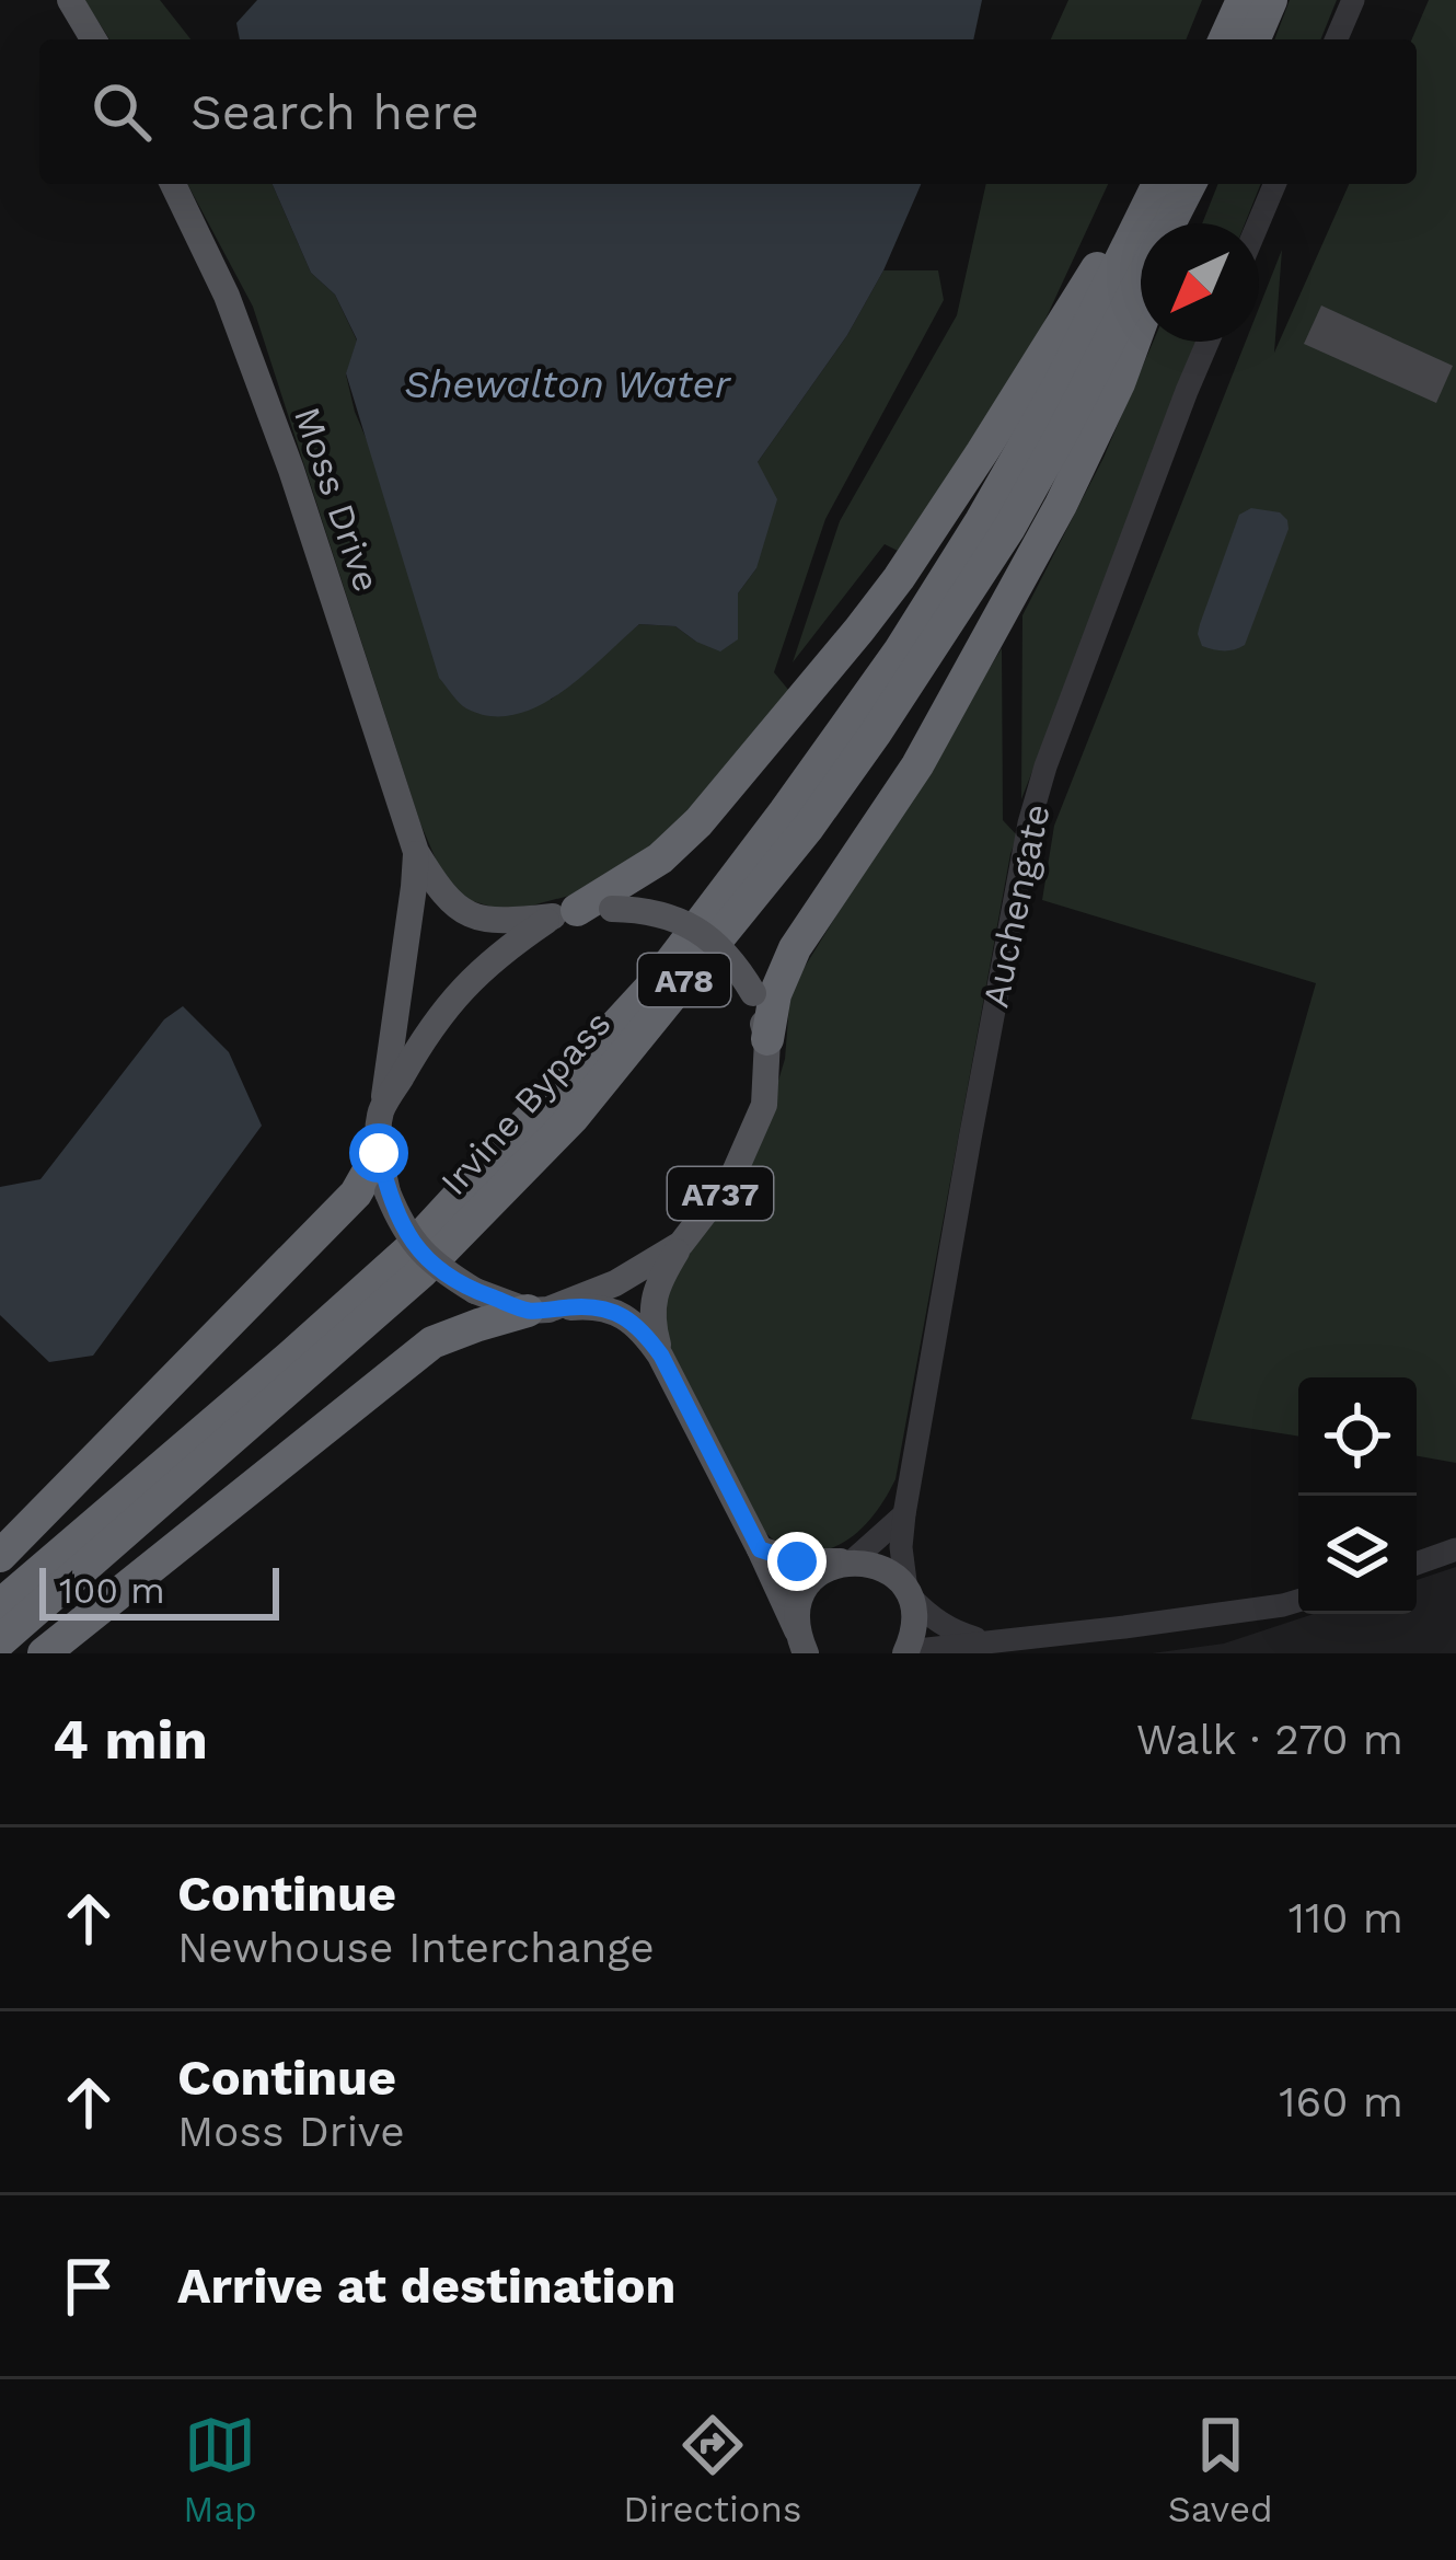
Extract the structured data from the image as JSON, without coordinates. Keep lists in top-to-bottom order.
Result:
{
  "streets": {
    "highway": ["A78", "Irvine Bypass"],
    "main road": ["Moss Drive", "A737"],
    "street": ["Auchengate"]
  },
  "crossings": [
    ["Moss Drive", "A737"]
  ],
  "water": ["Shewalton Water"],
  "scale_bar": "100 m",
  "north": "bottom left",
  "page": {
    "search": "Search here",
    "scale": "100 m",
    "heading": ["4 min", "Walk · 270 m"],
    "list": [
      ["Continue", "Newhouse Interchange", "110 m"],
      ["Continue", "Moss Drive", "160 m"],
      "Arrive at destination"
    ],
    "nav": ["Map", "Directions", "Saved"]
  }
}
